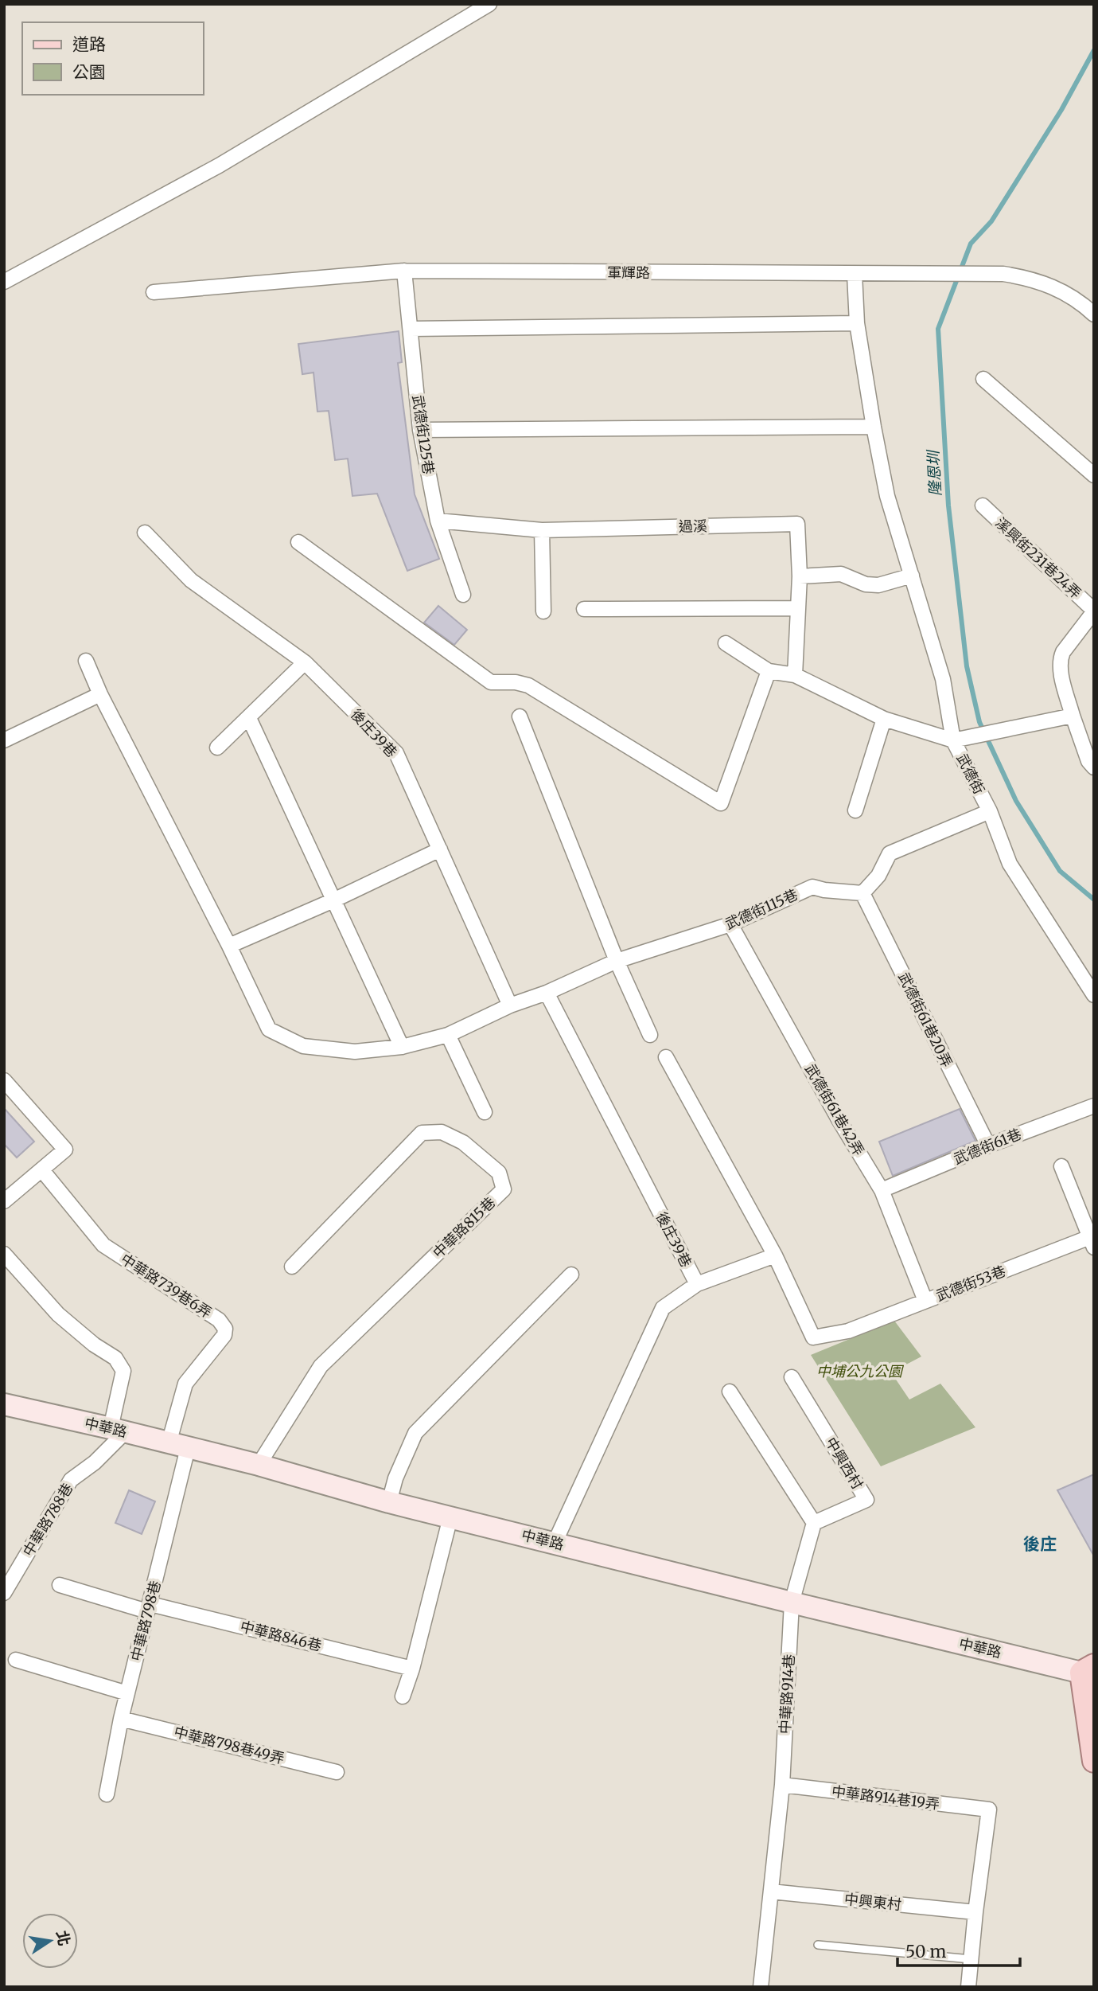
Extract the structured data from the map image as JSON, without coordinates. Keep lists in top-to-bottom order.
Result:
{
  "streets": {
    "main road": ["中華路"],
    "street": [
      "軍輝路",
      "武德街125巷",
      "過溪",
      "溪興街231巷24弄",
      "後庄39巷",
      "武德街",
      "武德街115巷",
      "武德街61巷20弄",
      "武德街61巷42弄",
      "武德街61巷",
      "中華路815巷",
      "武德街53巷",
      "中華路739巷6弄",
      "中興西村",
      "中華路788巷",
      "中華路798巷",
      "中華路846巷",
      "中華路914巷",
      "中華路798巷49弄",
      "中華路914巷19弄",
      "中興東村"
    ]
  },
  "crossings": [
    ["軍輝路", "武德街125巷"],
    ["武德街125巷", "過溪"],
    ["過溪", "武德街"],
    ["後庄39巷", "武德街115巷"],
    ["後庄39巷", "中華路"],
    ["武德街115巷", "武德街61巷20弄"],
    ["武德街115巷", "武德街61巷42弄"],
    ["武德街61巷20弄", "武德街61巷"],
    ["武德街61巷42弄", "武德街61巷"],
    ["武德街61巷42弄", "武德街53巷"],
    ["中華路815巷", "中華路"],
    ["中華路739巷6弄", "中華路"],
    ["中華路739巷6弄", "中華路798巷"],
    ["中華路", "中華路788巷"],
    ["中華路", "中華路798巷"],
    ["中華路", "中華路914巷"],
    ["中華路798巷", "中華路846巷"],
    ["中華路798巷", "中華路798巷49弄"],
    ["中華路914巷", "中華路914巷19弄"],
    ["中華路914巷19弄", "中興東村"]
  ],
  "districts": ["後庄"],
  "water": ["隆恩圳"],
  "parks": ["中埔公九公園"],
  "legend": ["道路", "公園"],
  "scale_bar": "50 m",
  "north": "right"
}
